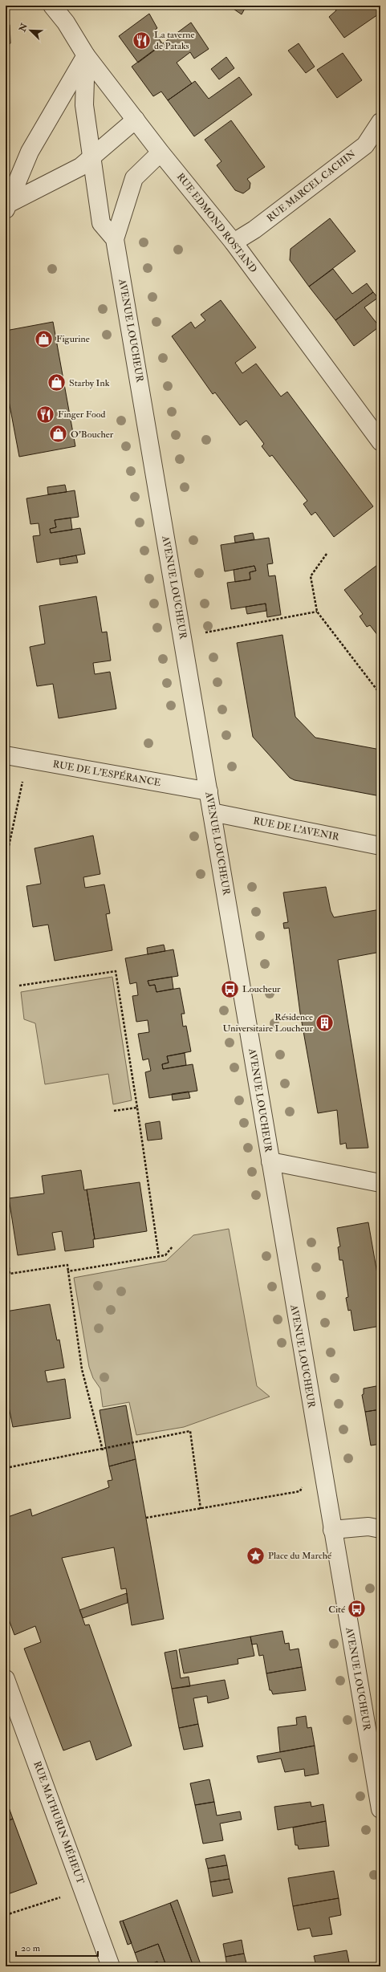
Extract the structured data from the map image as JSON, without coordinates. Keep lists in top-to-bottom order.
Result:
{
  "streets": {
    "street": [
      "RUE MARCEL CACHIN",
      "RUE EDMOND ROSTAND",
      "AVENUE LOUCHEUR",
      "RUE DE L'ESPÉRANCE",
      "RUE DE L'AVENIR",
      "RUE MATHURIN MÉHEUT"
    ]
  },
  "crossings": [
    ["RUE MARCEL CACHIN", "RUE EDMOND ROSTAND"],
    ["RUE EDMOND ROSTAND", "AVENUE LOUCHEUR"],
    ["AVENUE LOUCHEUR", "RUE DE L'ESPÉRANCE"],
    ["AVENUE LOUCHEUR", "RUE DE L'AVENIR"]
  ],
  "places": {
    "restaurant": ["La taverne de Pataks", "Finger Food"],
    "shop": ["Figurine", "Starby Ink", "O'Boucher"],
    "bus stop": ["Loucheur", "Cité"],
    "building": ["Résidence Universitaire Loucheur"],
    "place": ["Place du Marché"]
  },
  "scale_bar": "20 m",
  "north": "top left"
}
